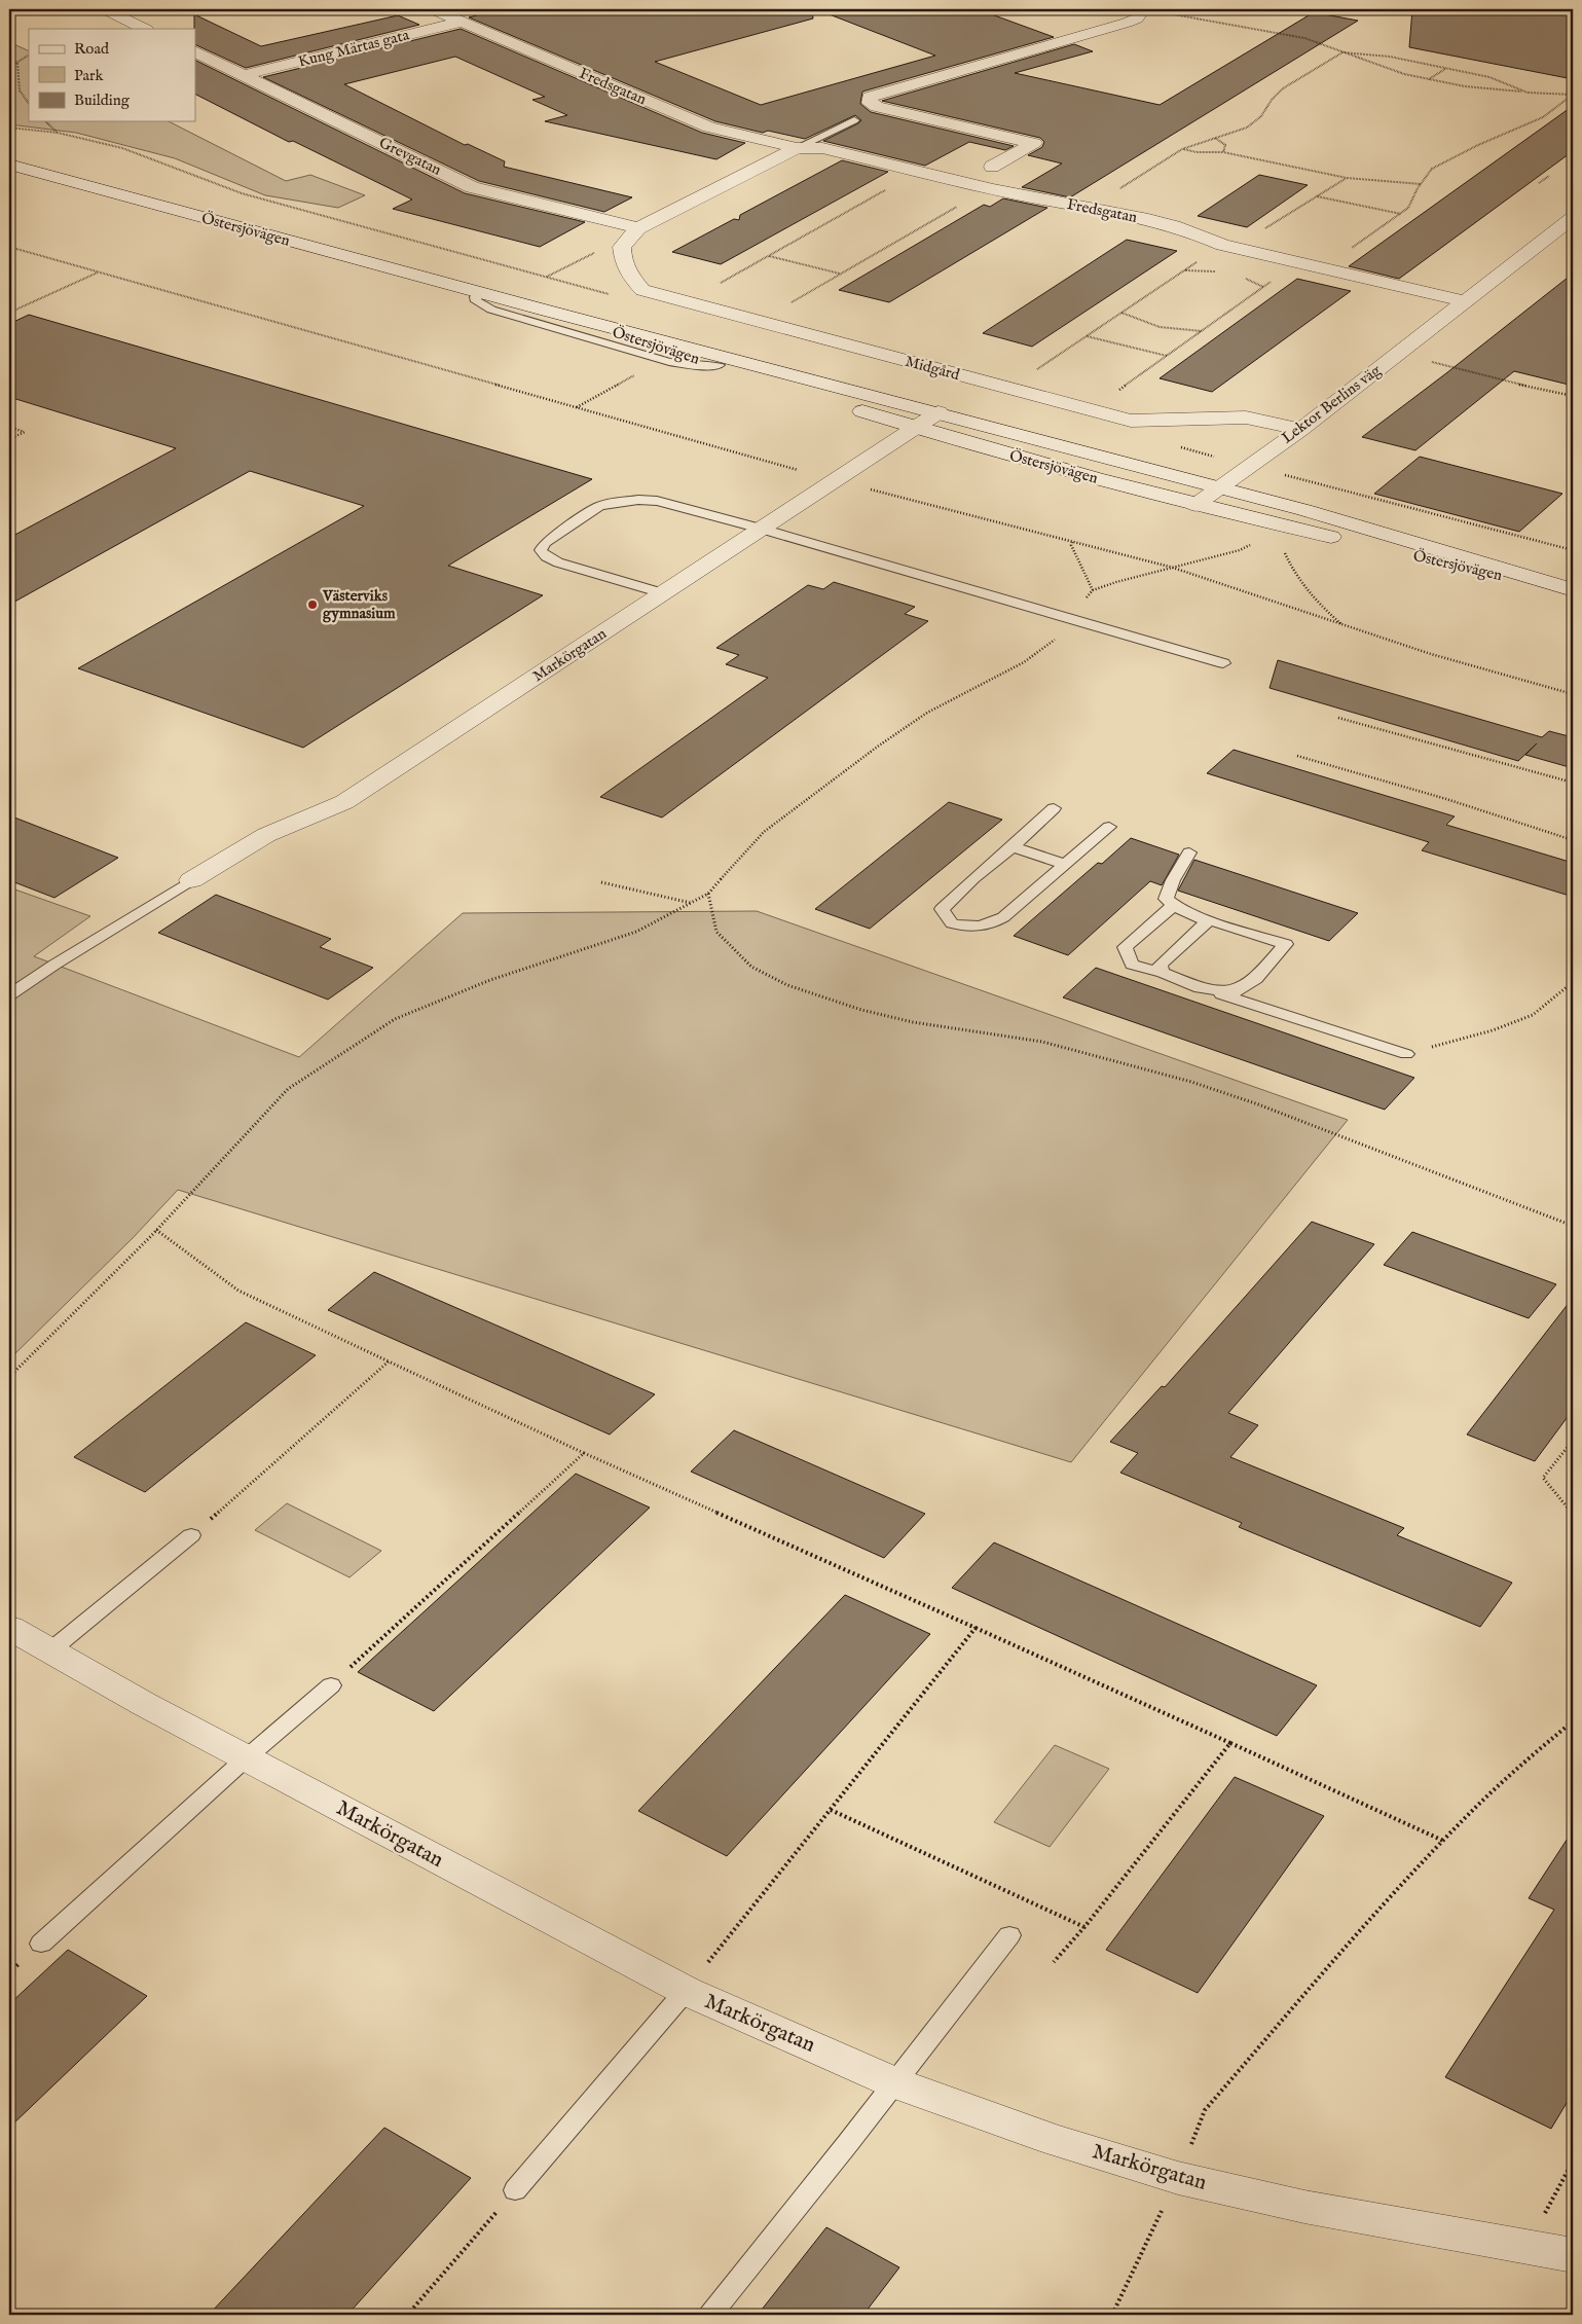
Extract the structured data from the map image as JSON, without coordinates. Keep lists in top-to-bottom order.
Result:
{
  "streets": {
    "street": [
      "Kung Märtas gata",
      "Fredsgatan",
      "Grevgatan",
      "Östersjövägen",
      "Midgård",
      "Lektor Berlins väg",
      "Markörgatan"
    ]
  },
  "crossings": [
    ["Kung Märtas gata", "Fredsgatan"],
    ["Kung Märtas gata", "Grevgatan"],
    ["Fredsgatan", "Grevgatan"],
    ["Fredsgatan", "Lektor Berlins väg"],
    ["Östersjövägen", "Lektor Berlins väg"],
    ["Östersjövägen", "Markörgatan"],
    ["Midgård", "Lektor Berlins väg"]
  ],
  "places": ["Västerviks gymnasium"],
  "legend": ["Road", "Park", "Building"]
}
